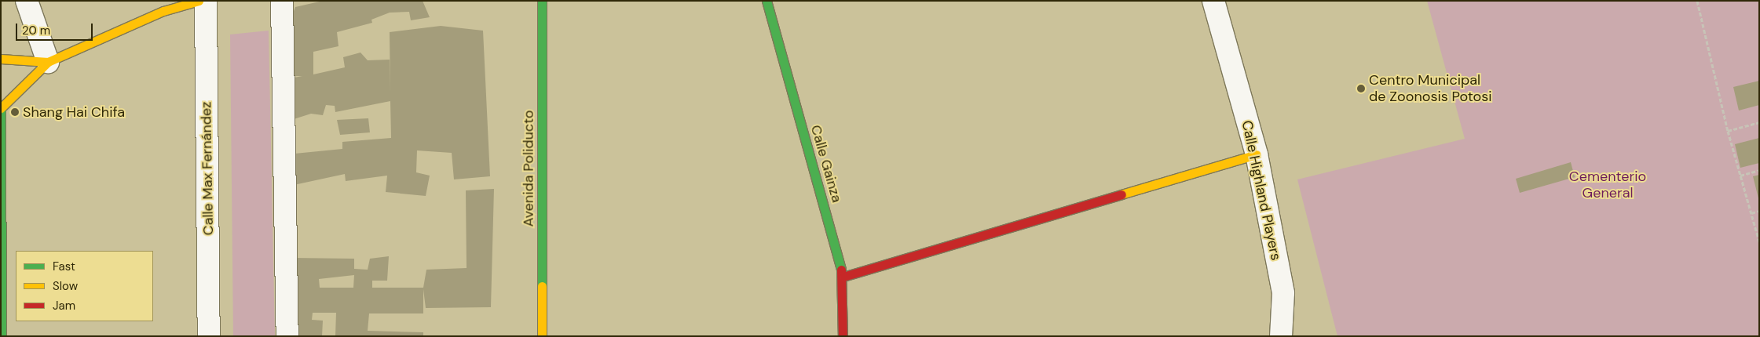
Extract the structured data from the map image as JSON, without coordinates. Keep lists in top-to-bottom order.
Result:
{
  "streets": {
    "street": [
      "Calle Gainza",
      "Calle Max Fernández",
      "Avenida Poliducto",
      "Calle Highland Players"
    ]
  },
  "parks": ["Cementerio General"],
  "places": ["Centro Municipal de Zoonosis Potosi", "Shang Hai Chifa"],
  "legend": ["Fast", "Slow", "Jam"],
  "scale_bar": "20 m"
}
